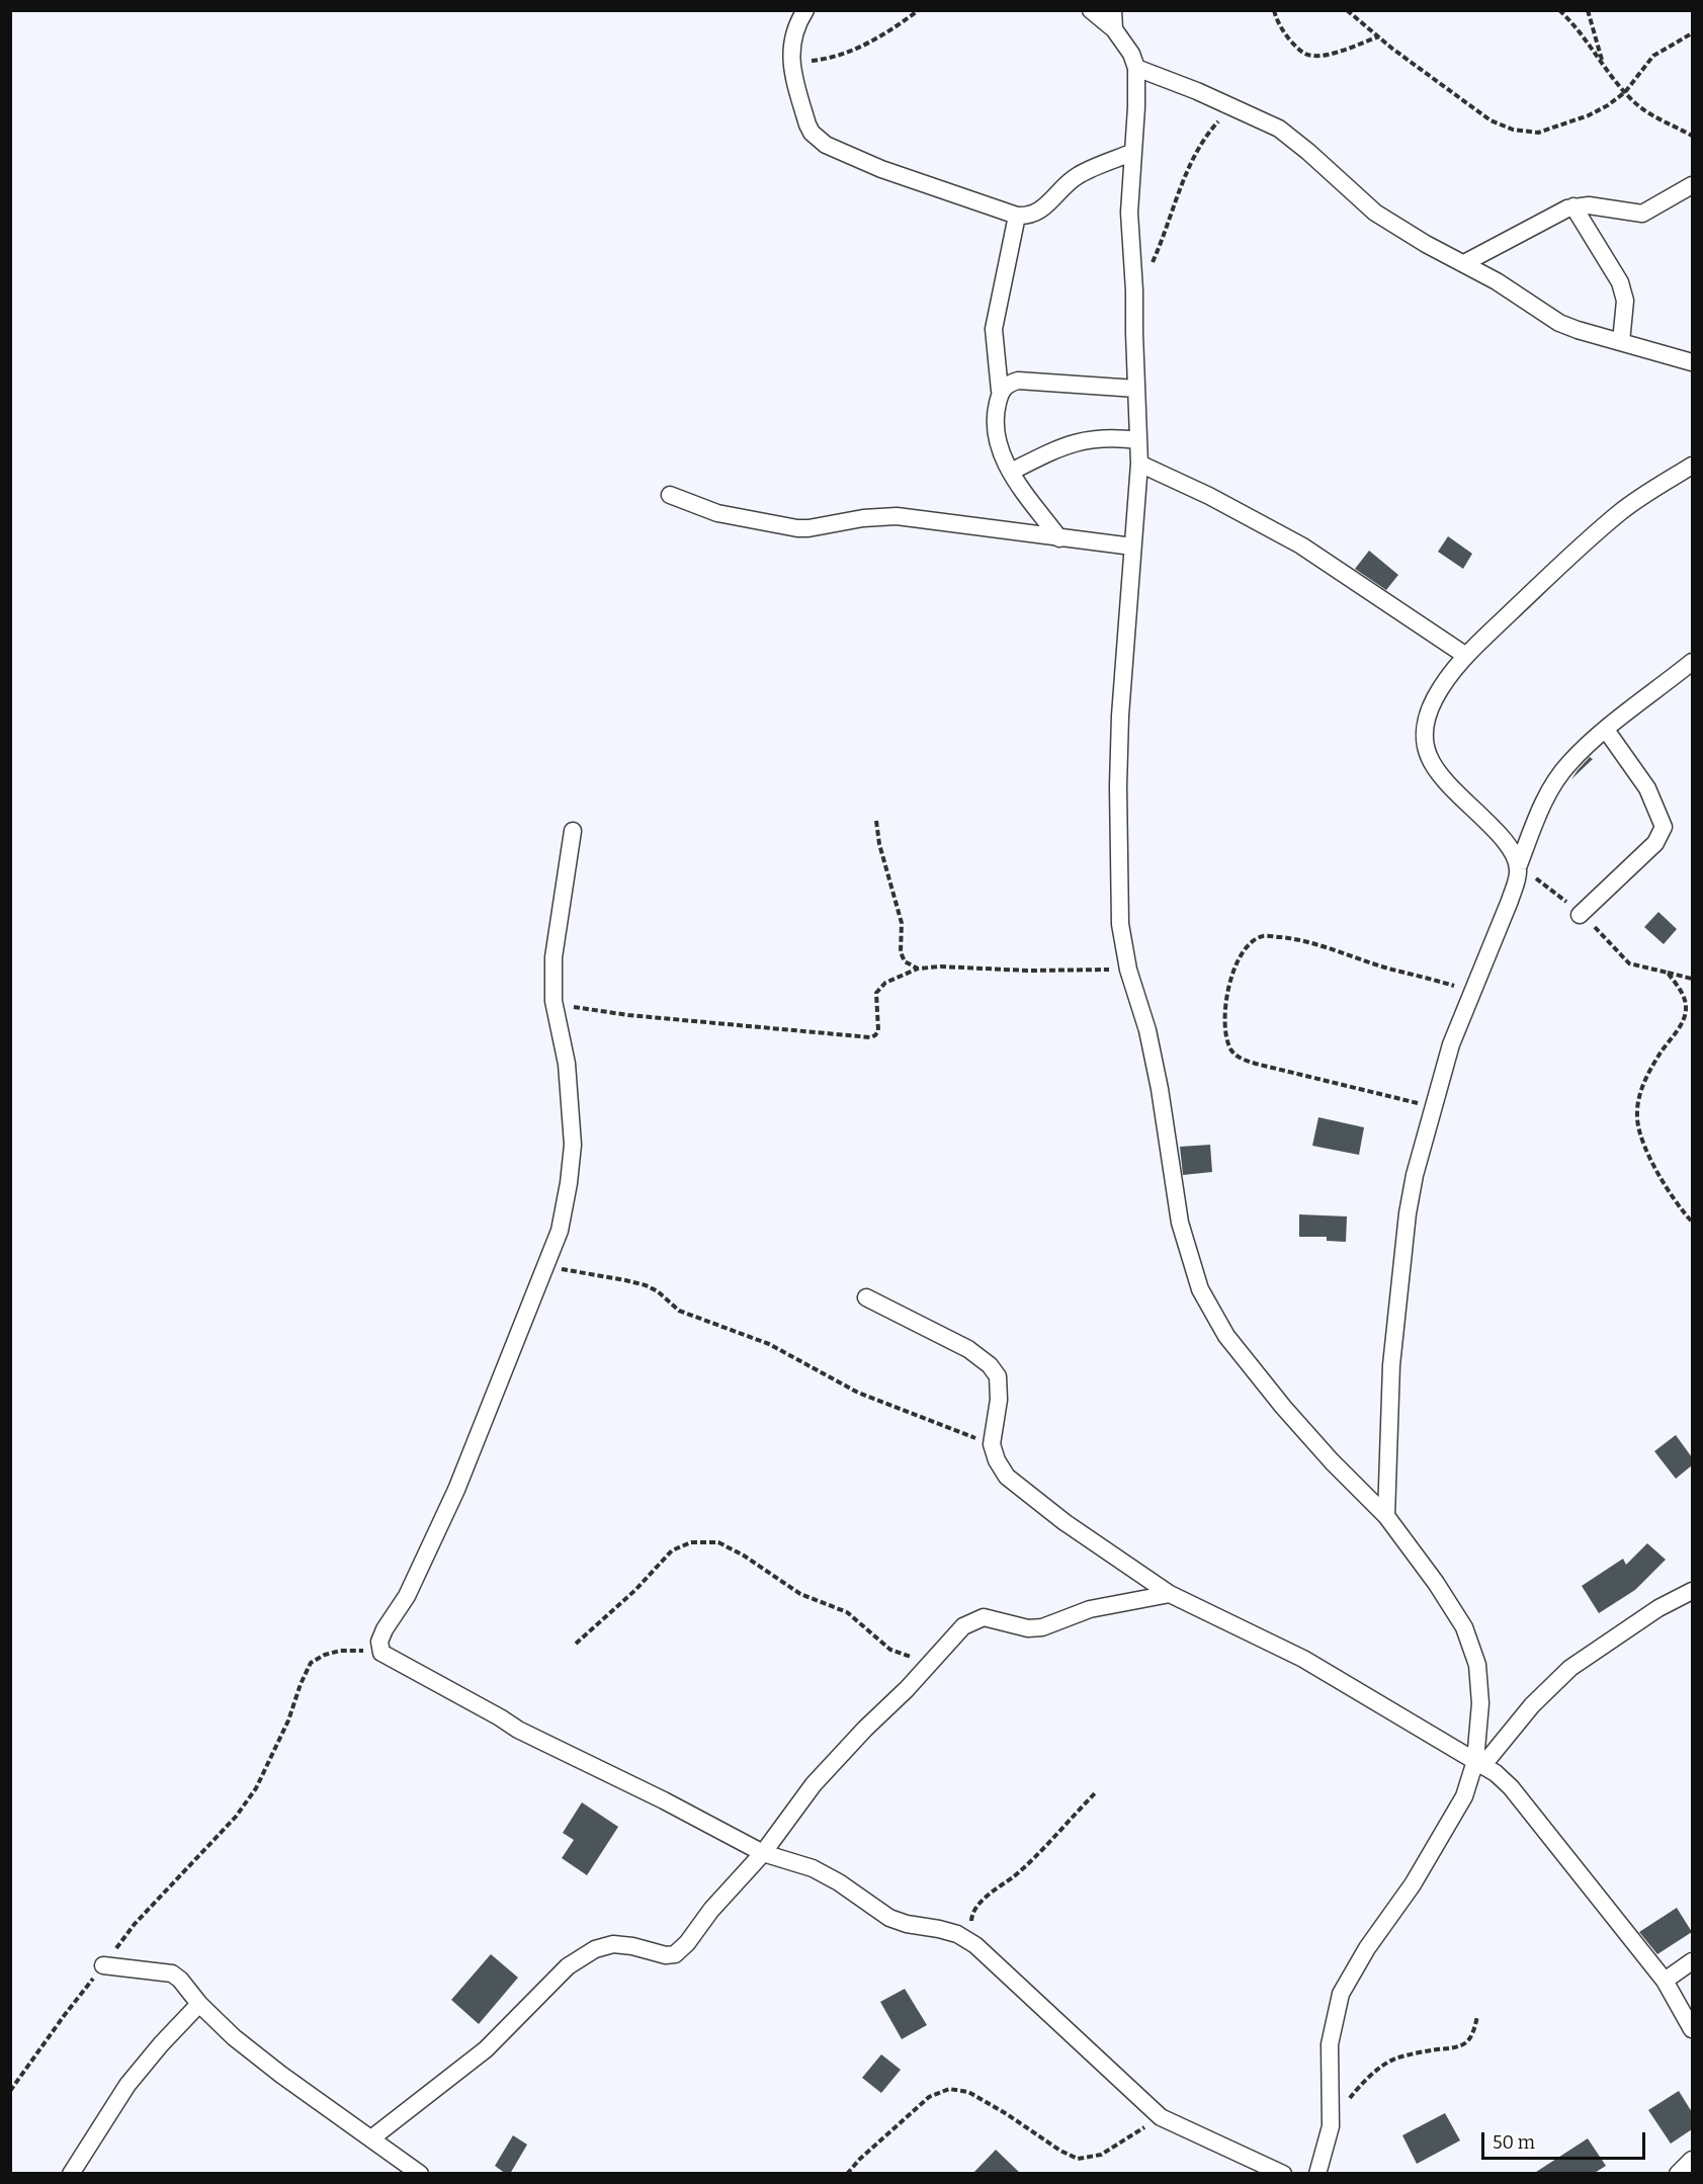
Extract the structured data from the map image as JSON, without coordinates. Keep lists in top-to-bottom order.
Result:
{
  "scale_bar": "50 m"
}
